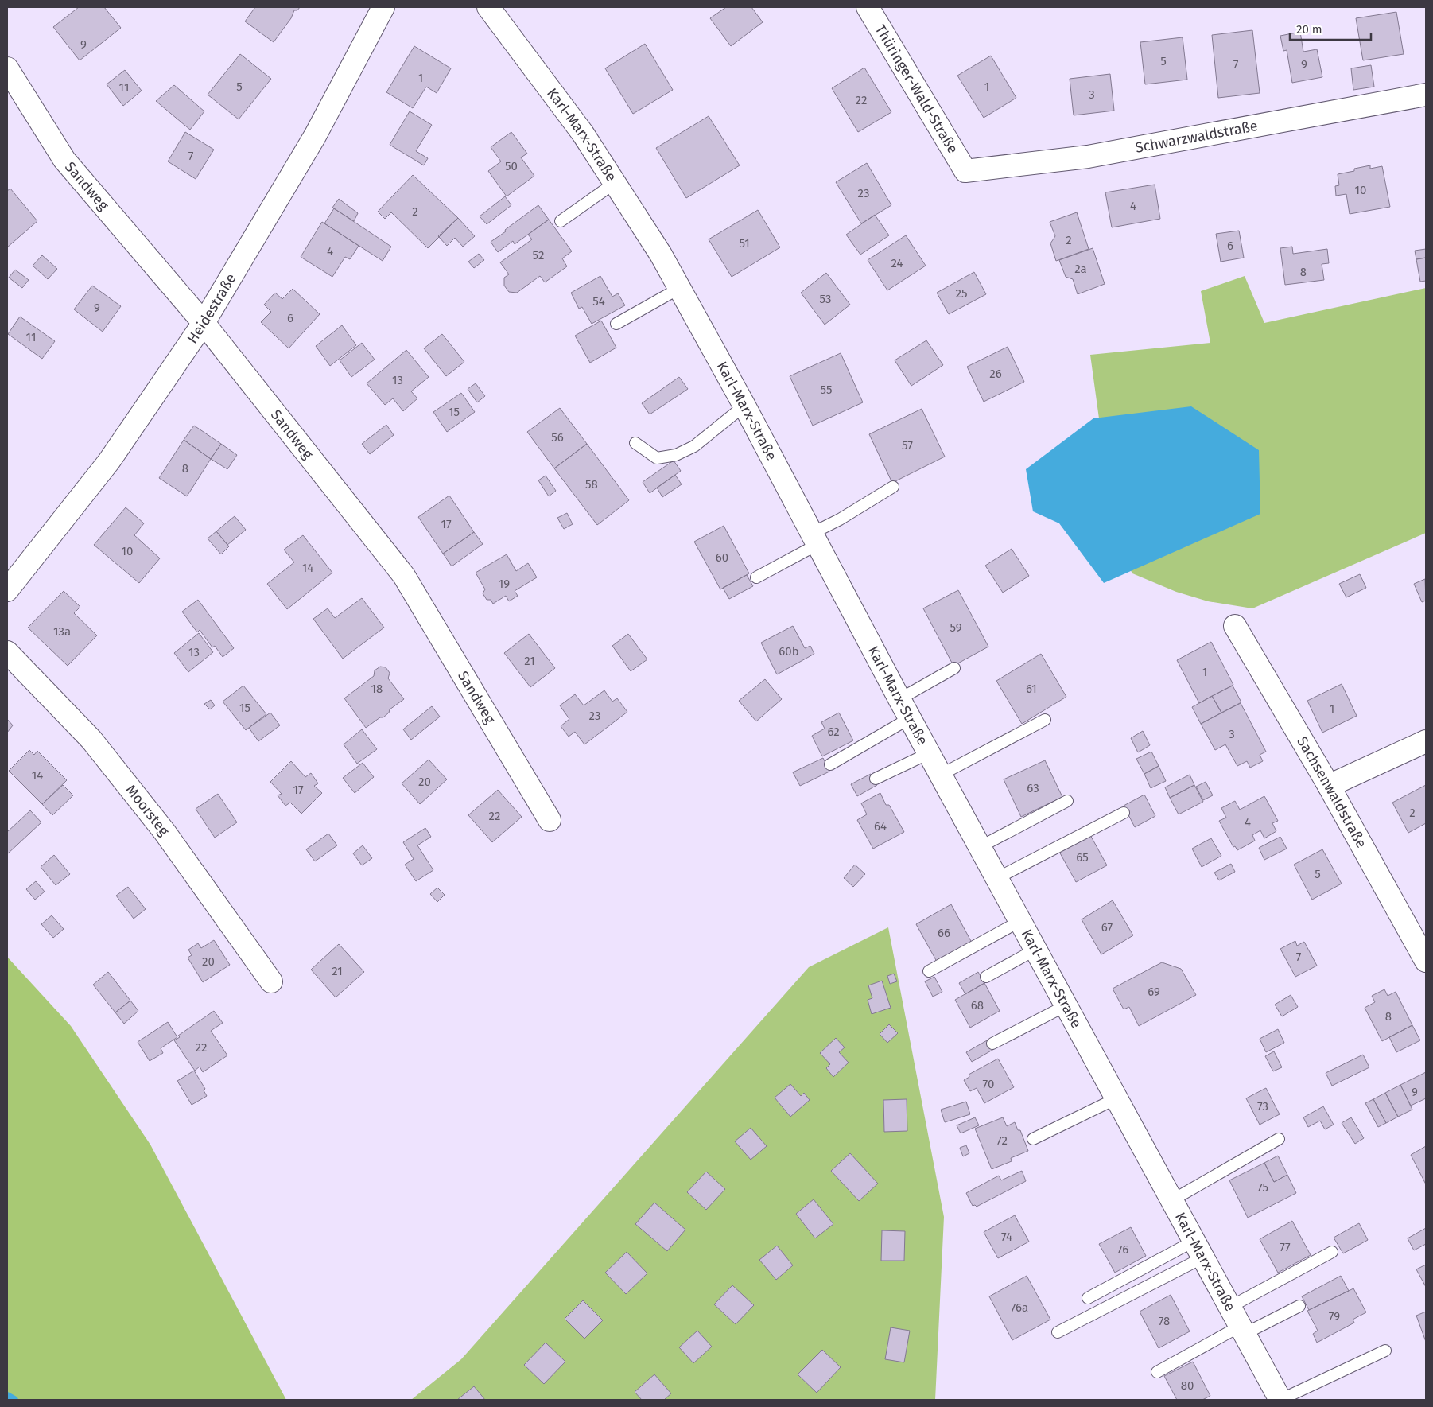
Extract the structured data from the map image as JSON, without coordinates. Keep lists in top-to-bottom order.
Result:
{
  "streets": {
    "street": [
      "Thüringer-Wald-Straße",
      "Karl-Marx-Straße",
      "Schwarzwaldstraße",
      "Sandweg",
      "Heidestraße",
      "Sachsenwaldstraße",
      "Moorsteg"
    ]
  },
  "crossings": [
    ["Thüringer-Wald-Straße", "Schwarzwaldstraße"],
    ["Sandweg", "Heidestraße"]
  ],
  "house_numbers": [
    "9",
    "5",
    "7",
    "9",
    "1",
    "5",
    "1",
    "11",
    "3",
    "22",
    "7",
    "50",
    "10",
    "23",
    "4",
    "2",
    "2",
    "51",
    "6",
    "4",
    "52",
    "24",
    "2a",
    "8",
    "25",
    "53",
    "54",
    "9",
    "6",
    "11",
    "26",
    "13",
    "55",
    "15",
    "56",
    "57",
    "8",
    "58",
    "17",
    "10",
    "60",
    "14",
    "19",
    "59",
    "13a",
    "60b",
    "13",
    "21",
    "1",
    "18",
    "61",
    "15",
    "1",
    "23",
    "62",
    "3",
    "14",
    "20",
    "63",
    "17",
    "2",
    "22",
    "4",
    "64",
    "65",
    "5",
    "67",
    "66",
    "7",
    "20",
    "21",
    "69",
    "68",
    "8",
    "22",
    "70",
    "9",
    "73",
    "72",
    "75",
    "74",
    "77",
    "76",
    "76a",
    "79",
    "78",
    "80"
  ],
  "scale_bar": "20 m"
}
